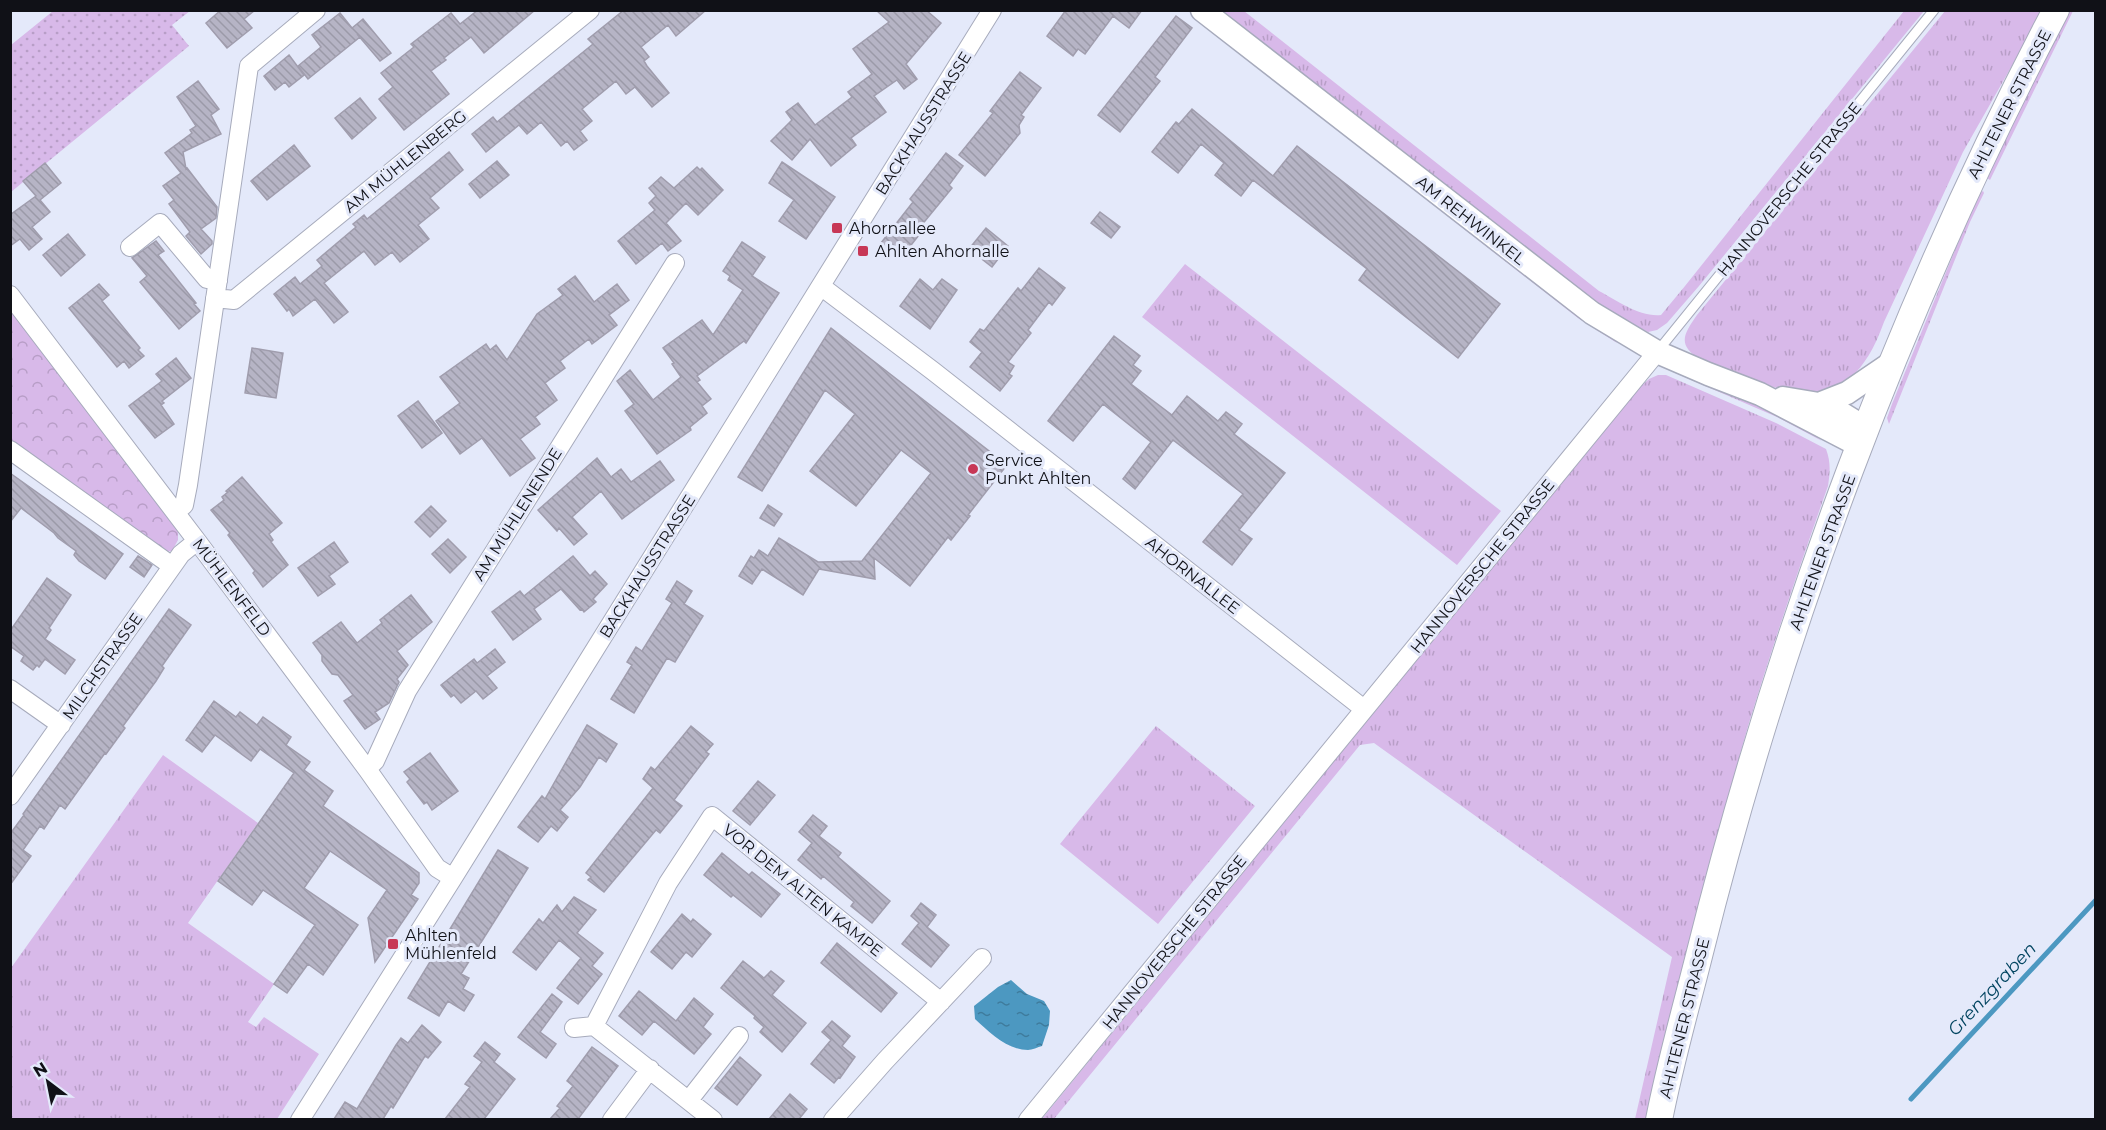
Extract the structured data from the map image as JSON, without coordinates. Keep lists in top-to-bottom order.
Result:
{
  "streets": {
    "main road": ["AHLTENER STRASSE"],
    "street": [
      "BACKHAUSSTRASSE",
      "AM MÜHLENBERG",
      "HANNOVERSCHE STRASSE",
      "AM REHWINKEL",
      "AM MÜHLENENDE",
      "AHORNALLEE",
      "MÜHLENFELD",
      "MILCHSTRASSE",
      "VOR DEM ALTEN KAMPE"
    ]
  },
  "crossings": [
    ["AHLTENER STRASSE", "AM REHWINKEL"],
    ["BACKHAUSSTRASSE", "AHORNALLEE"],
    ["BACKHAUSSTRASSE", "MÜHLENFELD"],
    ["HANNOVERSCHE STRASSE", "AM REHWINKEL"],
    ["HANNOVERSCHE STRASSE", "AHORNALLEE"],
    ["AM MÜHLENENDE", "MÜHLENFELD"],
    ["MÜHLENFELD", "MILCHSTRASSE"]
  ],
  "water": ["Grenzgraben"],
  "places": {
    "transit": ["Ahornallee", "Ahlten Ahornalle", "Ahlten Mühlenfeld"],
    "other": ["Service Punkt Ahlten"]
  },
  "north": "top left"
}
